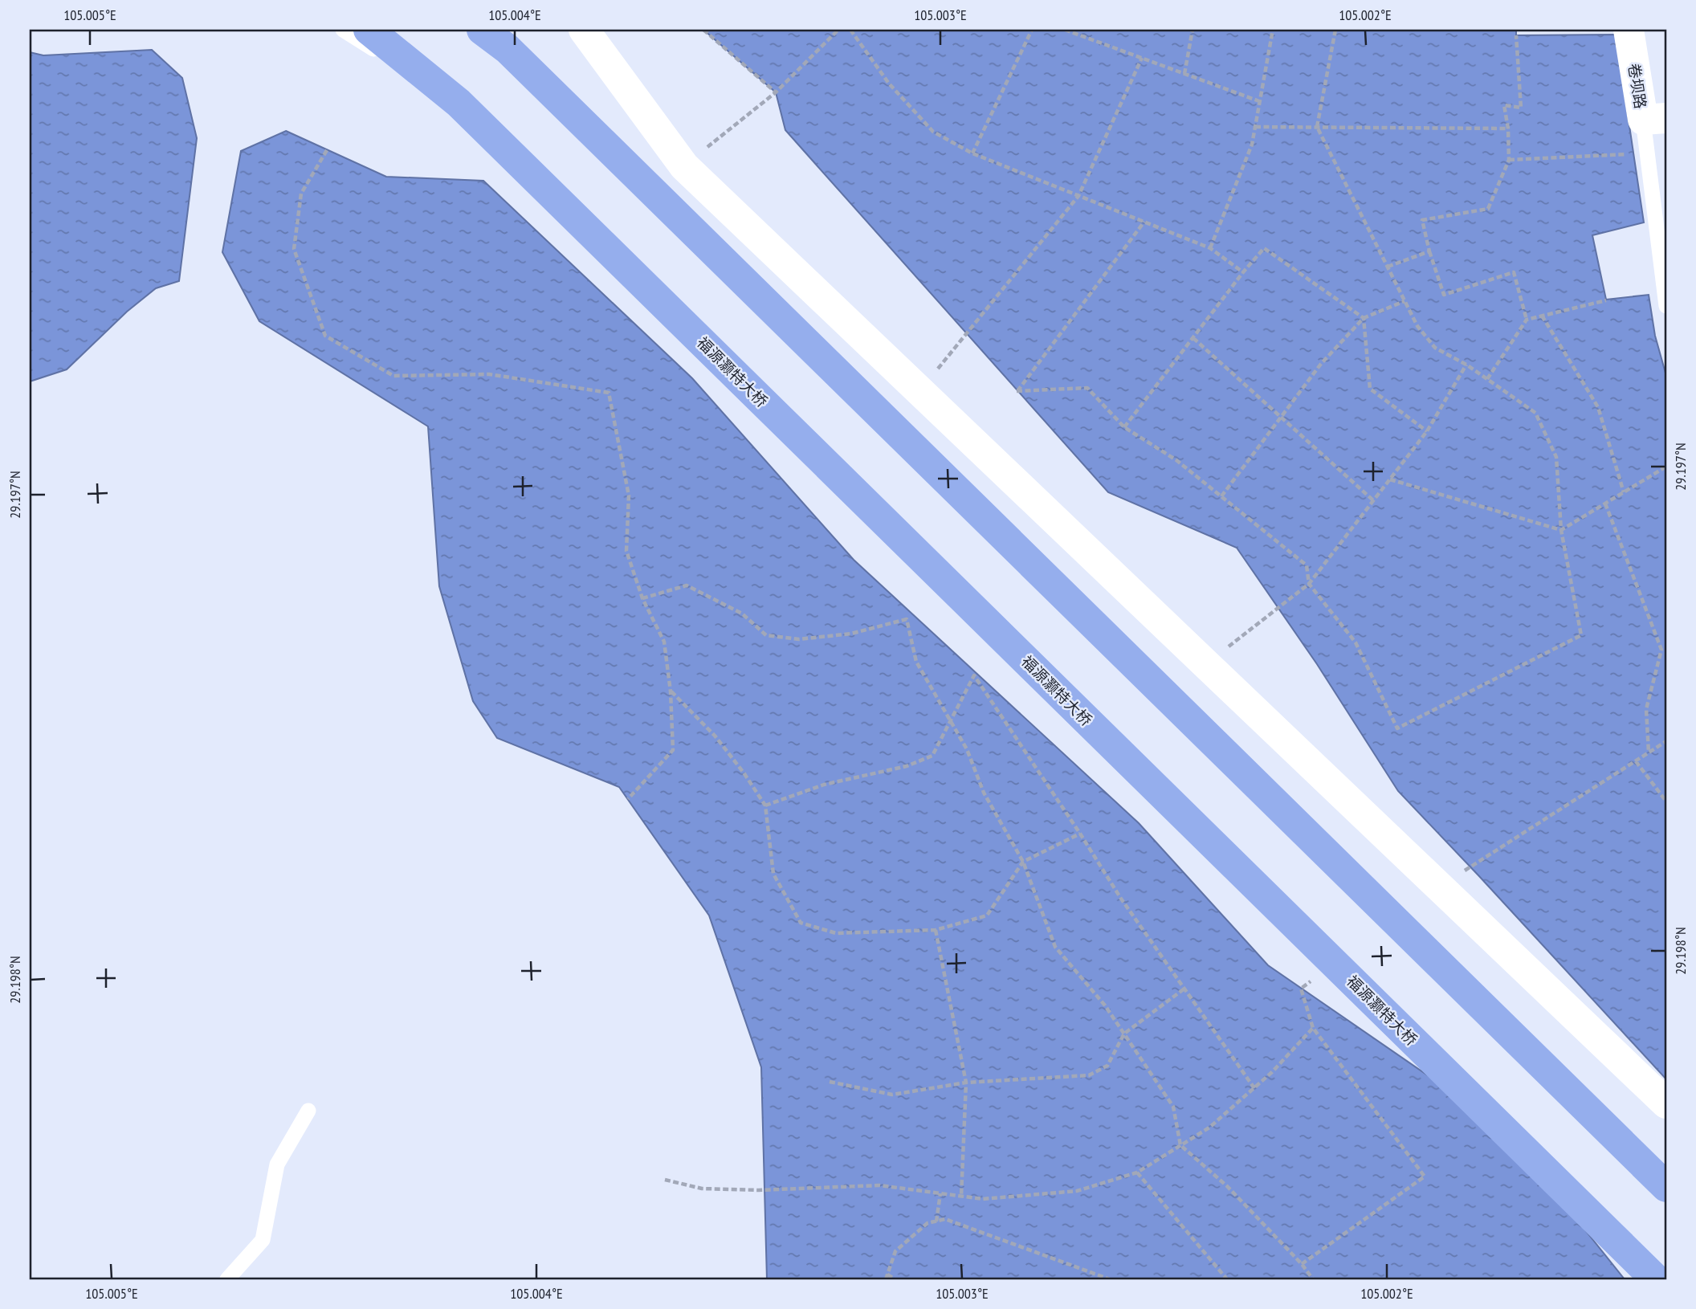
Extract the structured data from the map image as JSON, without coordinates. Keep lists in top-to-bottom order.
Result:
{
  "streets": {
    "highway": ["福源灏特大桥"],
    "street": ["卷坝路"]
  },
  "coordinates": [
    "105.005°E",
    "105.004°E",
    "105.003°E",
    "105.002°E",
    "29.197°N",
    "29.198°N"
  ]
}
